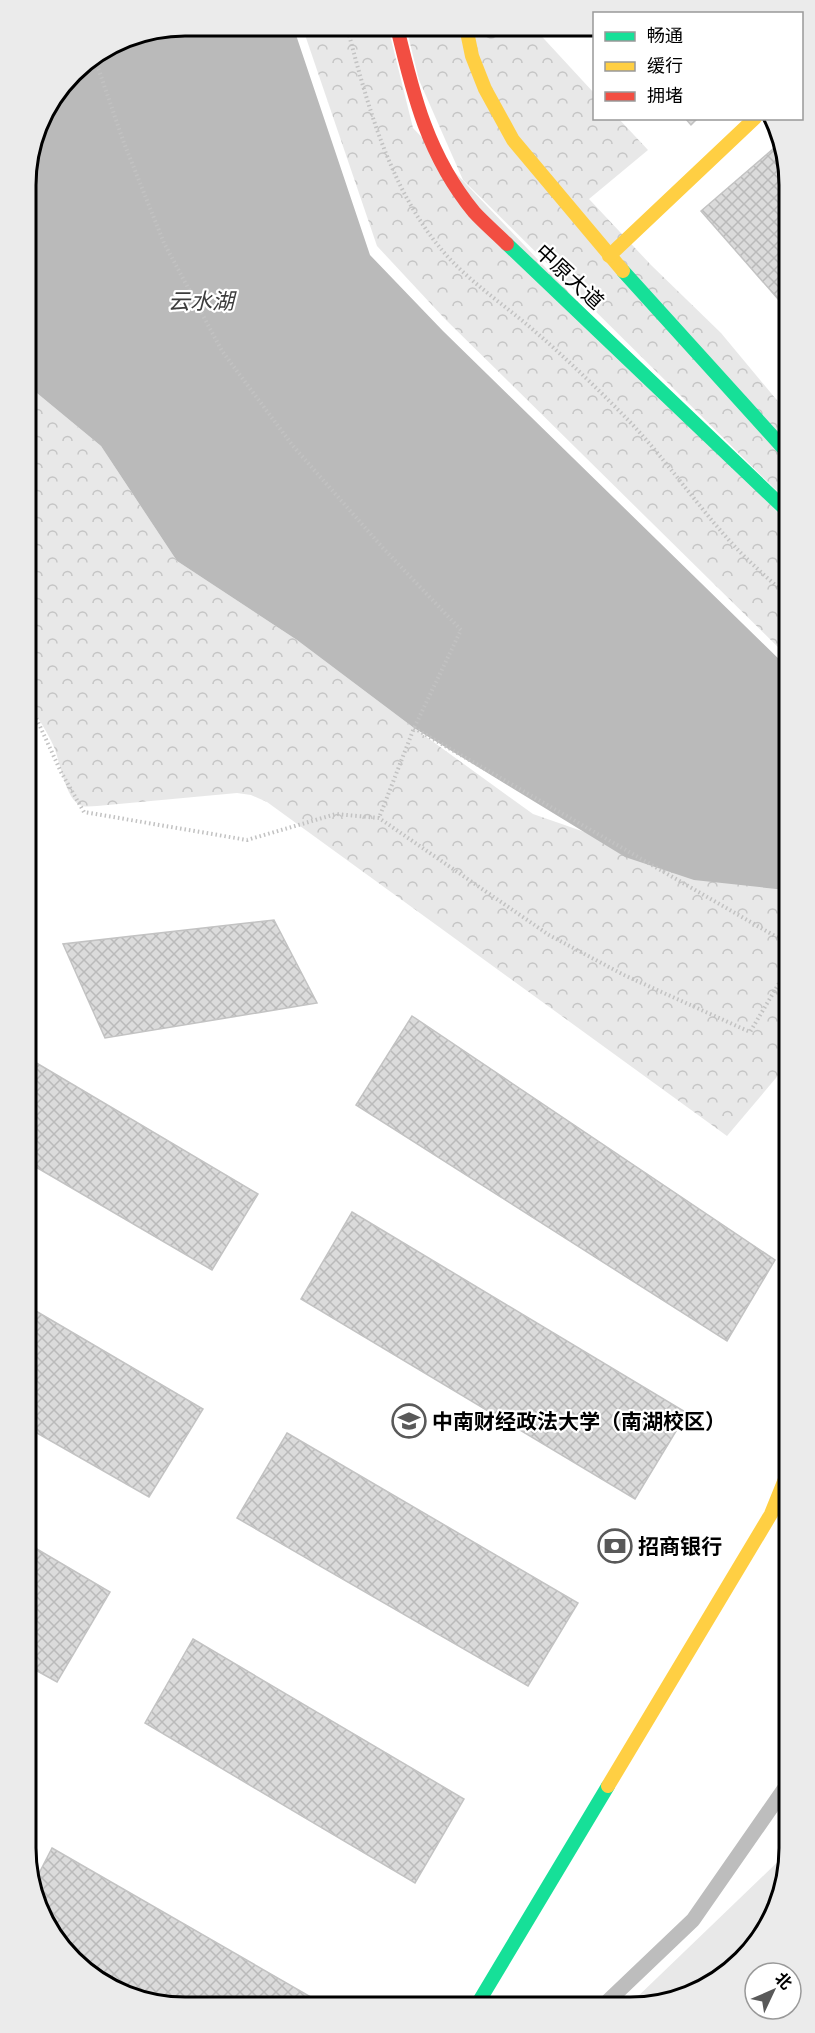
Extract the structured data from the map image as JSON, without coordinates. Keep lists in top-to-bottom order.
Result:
{
  "streets": {
    "main road": ["中原大道"]
  },
  "water": ["云水湖"],
  "places": {
    "school or university": ["中南财经政法大学（南湖校区）"],
    "bank": ["招商银行"]
  },
  "legend": ["畅通", "缓行", "拥堵"],
  "north": "top right"
}
